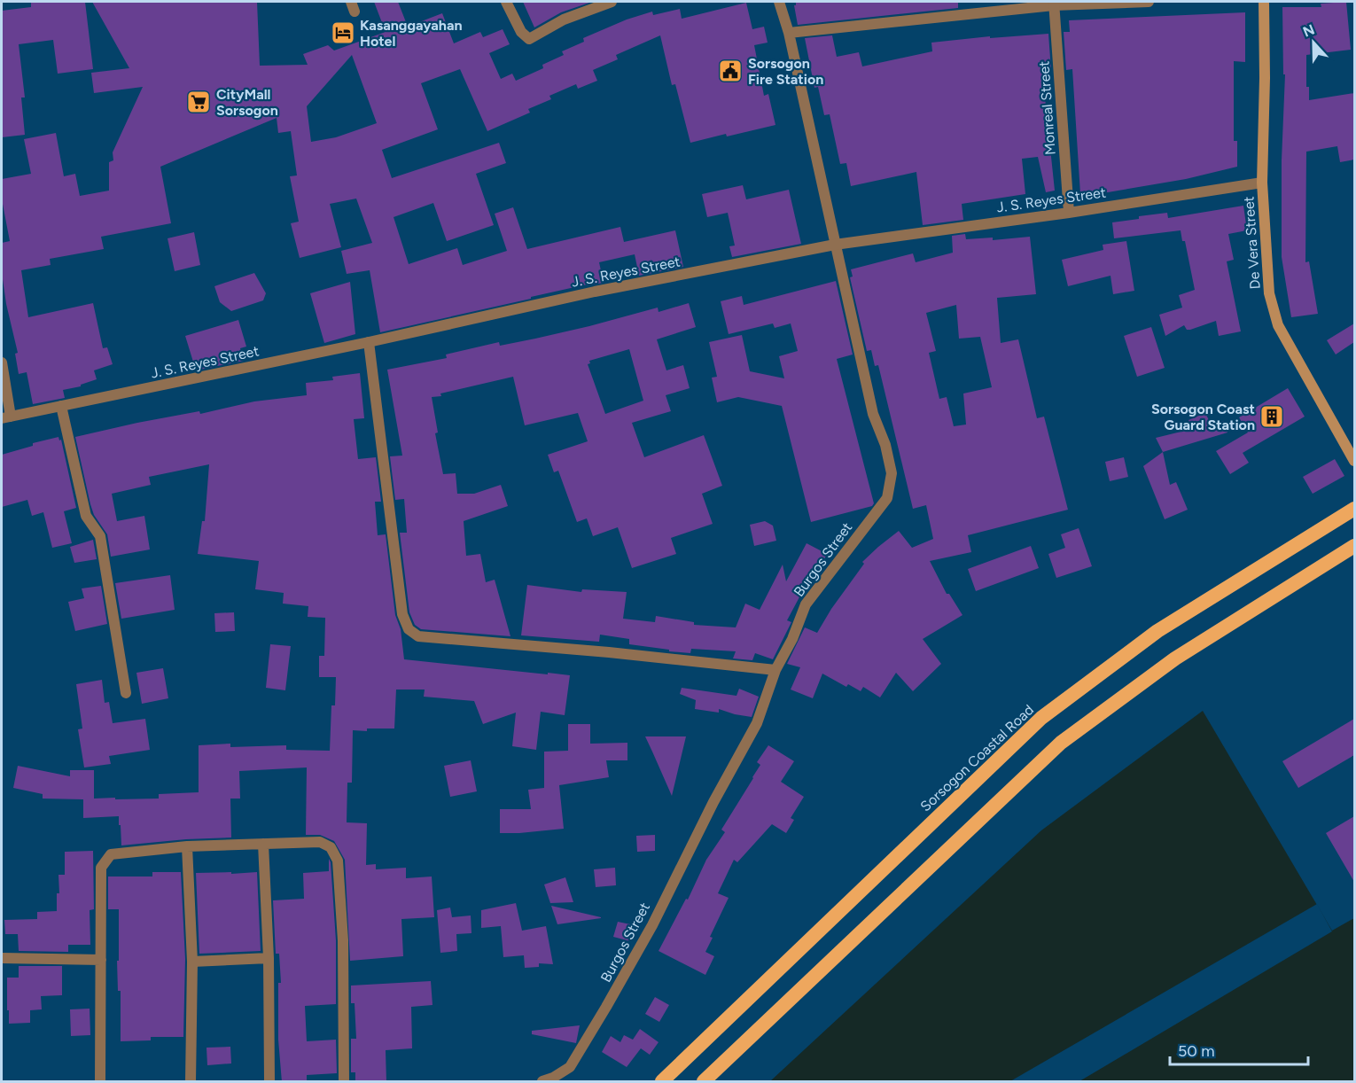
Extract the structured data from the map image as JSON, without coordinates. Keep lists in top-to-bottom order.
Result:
{
  "streets": {
    "highway": ["Sorsogon Coastal Road"],
    "main road": ["De Vera Street"],
    "street": ["Monreal Street", "J. S. Reyes Street", "Burgos Street"]
  },
  "crossings": [
    ["Monreal Street", "J. S. Reyes Street"],
    ["J. S. Reyes Street", "De Vera Street"],
    ["J. S. Reyes Street", "Burgos Street"]
  ],
  "places": {
    "hotel": ["Kasanggayahan Hotel"],
    "public building": ["Sorsogon Fire Station"],
    "supermarket": ["CityMall Sorsogon"],
    "building": ["Sorsogon Coast Guard Station"]
  },
  "scale_bar": "50 m",
  "north": "top"
}
